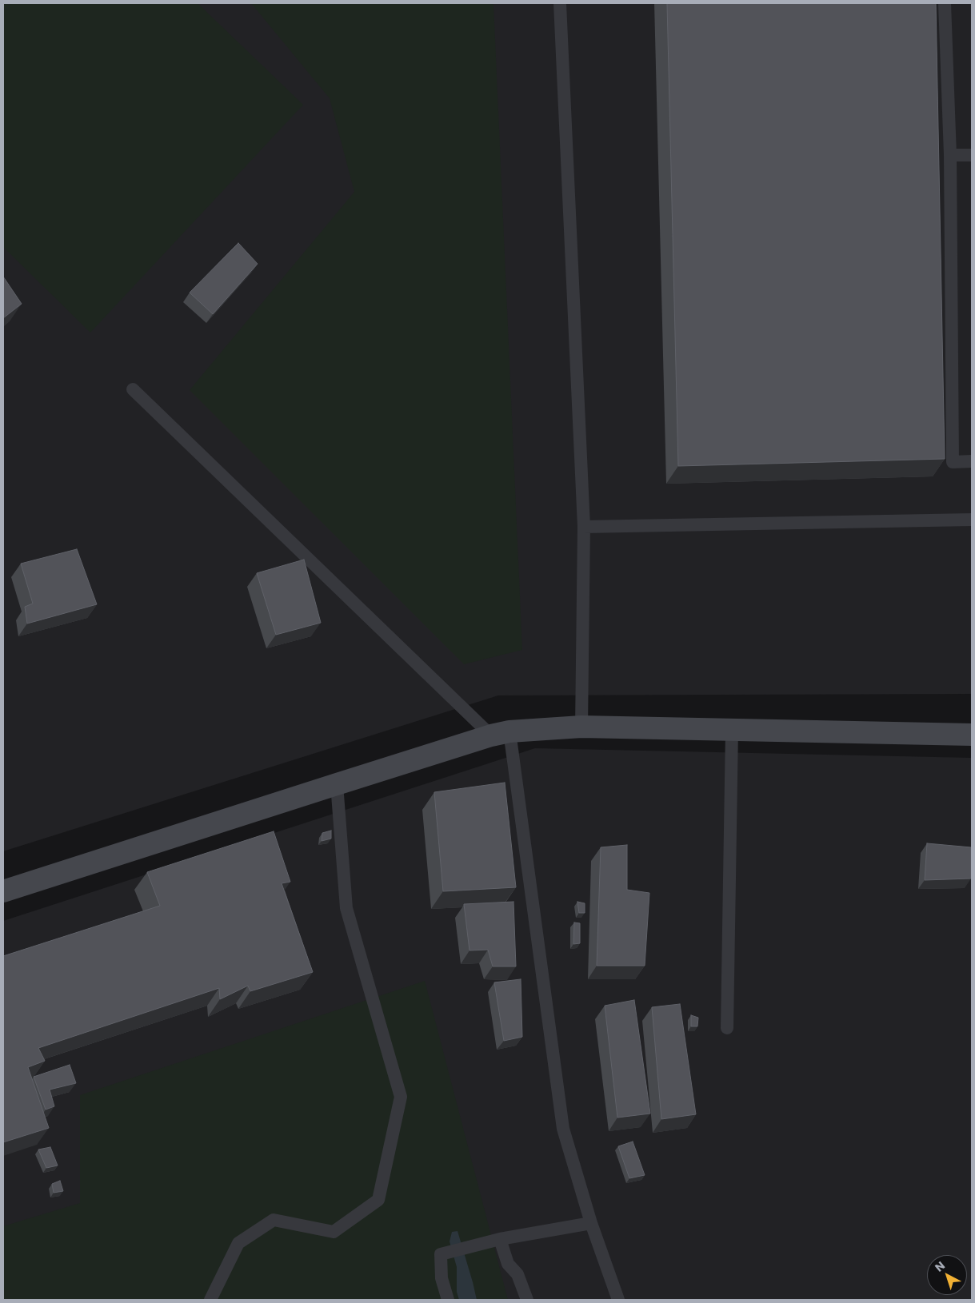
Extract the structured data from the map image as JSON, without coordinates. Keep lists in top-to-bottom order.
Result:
{
  "north": "top left"
}
